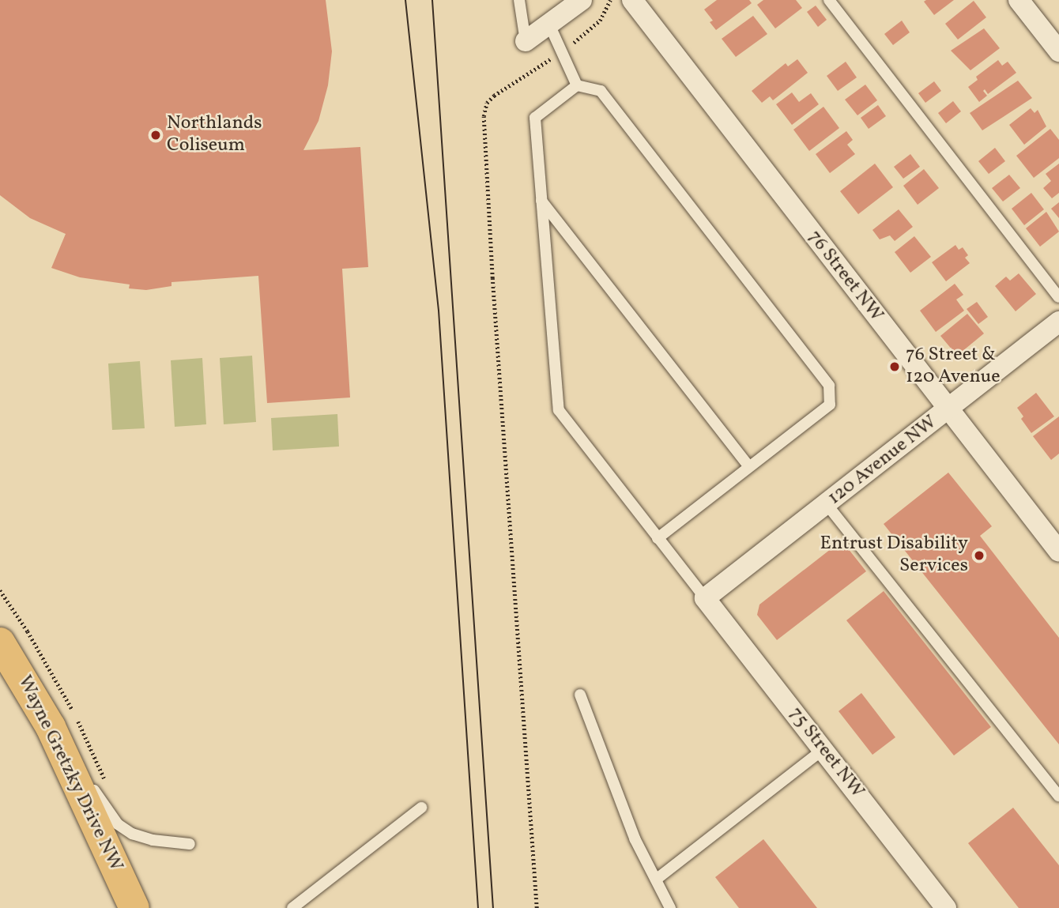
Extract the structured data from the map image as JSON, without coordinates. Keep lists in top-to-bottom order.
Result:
{
  "streets": {
    "main road": ["Wayne Gretzky Drive NW"],
    "street": ["76 Street NW", "120 Avenue NW", "75 Street NW"]
  },
  "crossings": [
    ["76 Street NW", "120 Avenue NW"],
    ["120 Avenue NW", "75 Street NW"]
  ],
  "places": ["Northlands Coliseum", "76 Street & 120 Avenue", "Entrust Disability Services"]
}
